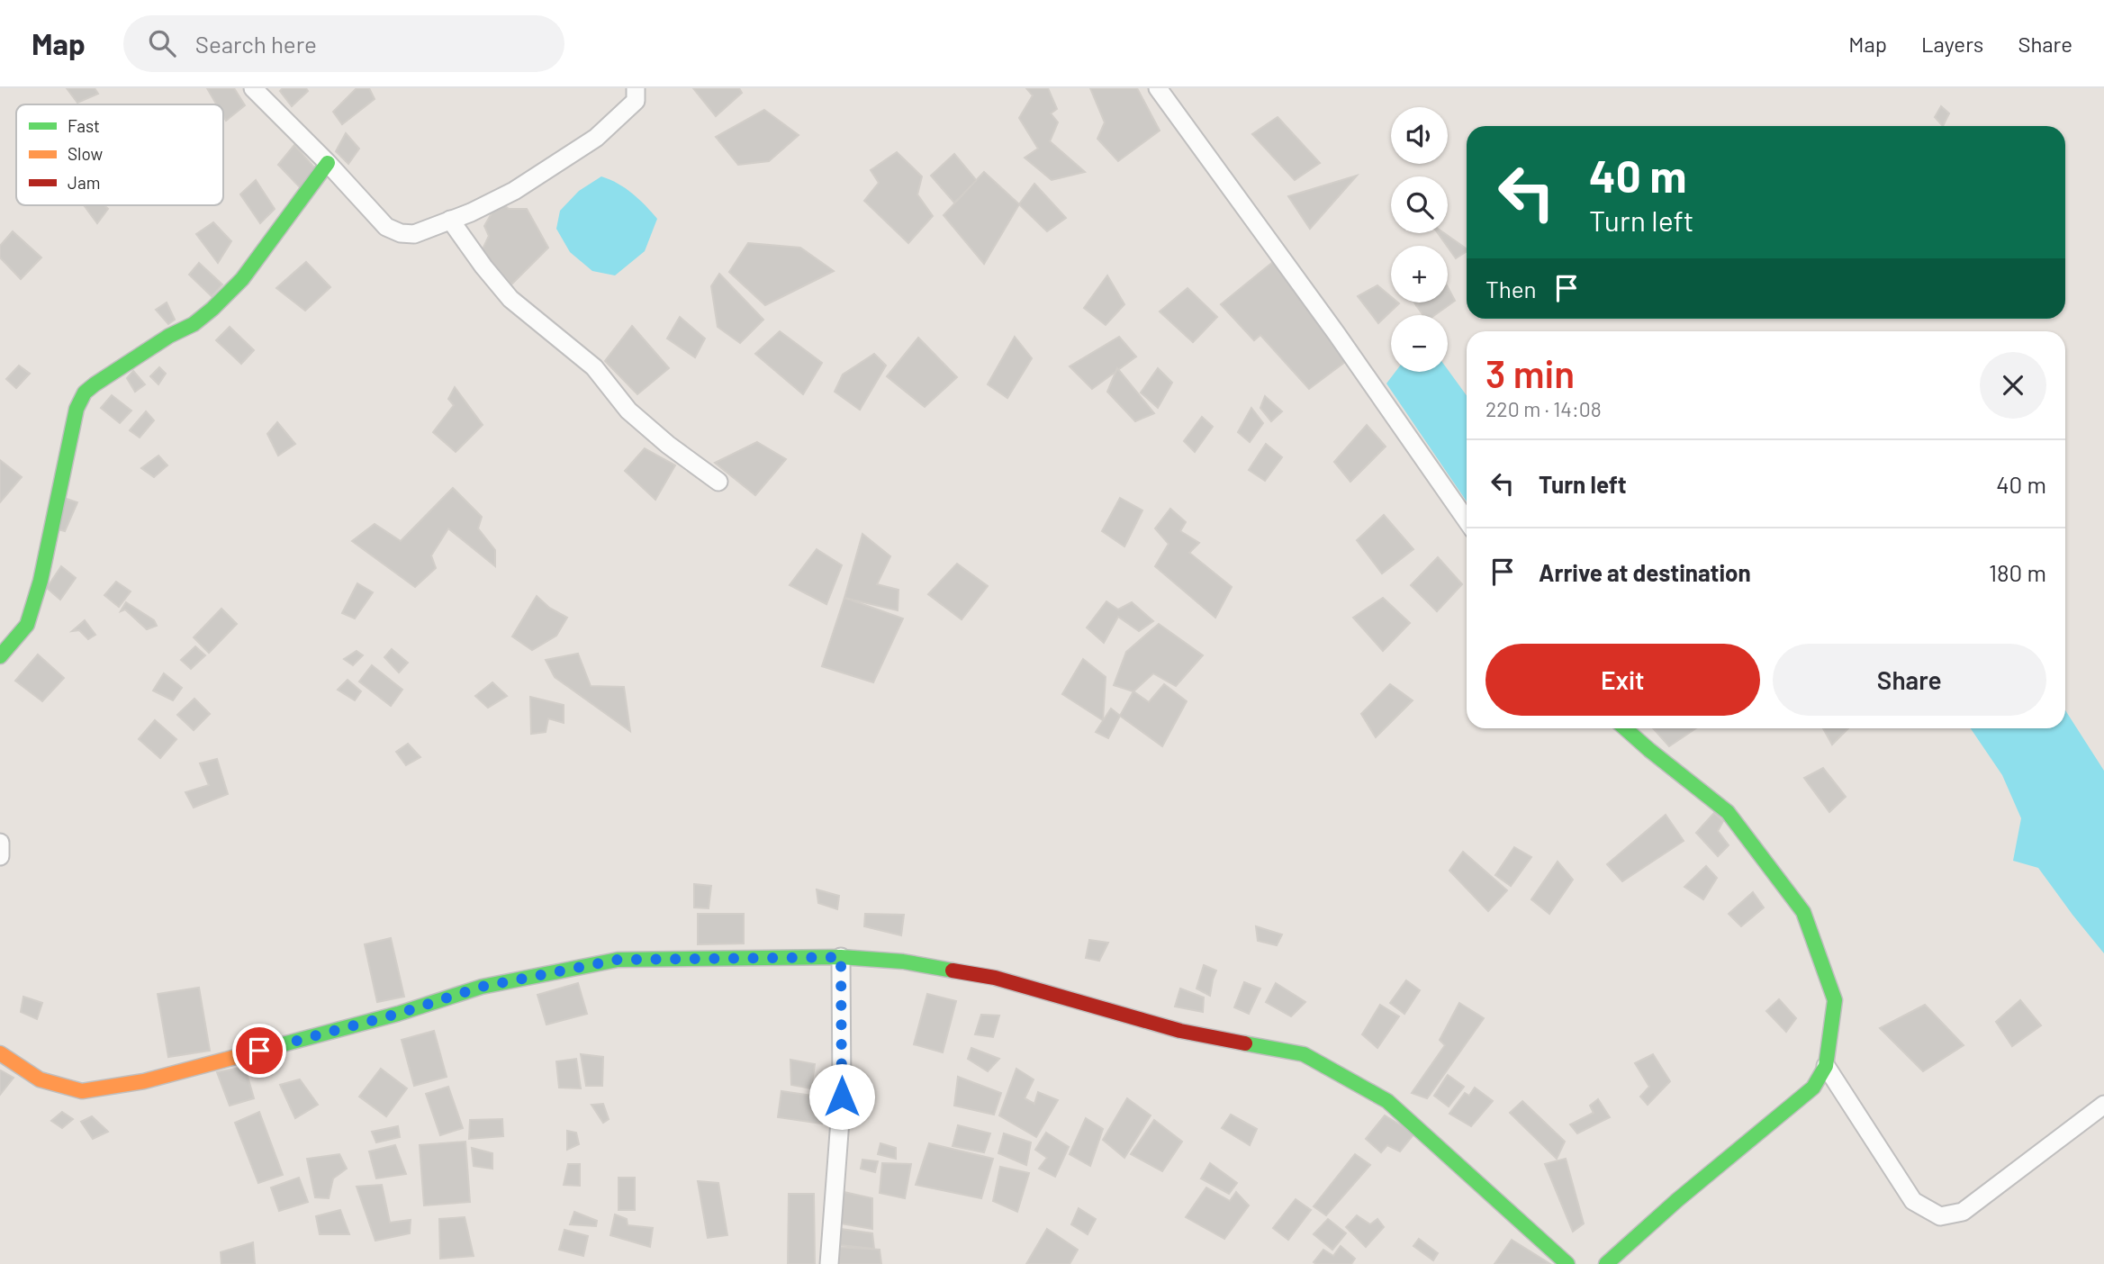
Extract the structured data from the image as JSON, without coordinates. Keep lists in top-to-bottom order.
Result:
{
  "legend": ["Fast", "Slow", "Jam"],
  "page": {
    "header": "Map",
    "search": "Search here",
    "nav": ["Map", "Layers", "Share"],
    "map_buttons": ["+", "−"],
    "turn": ["40 m", "Turn left"],
    "then": "Then",
    "heading": ["3 min", "220 m · 14:08"],
    "list": [
      {
        "name": "Turn left",
        "value": "40 m"
      },
      {
        "name": "Arrive at destination",
        "value": "180 m"
      }
    ],
    "buttons": ["Exit", "Share"]
  }
}
